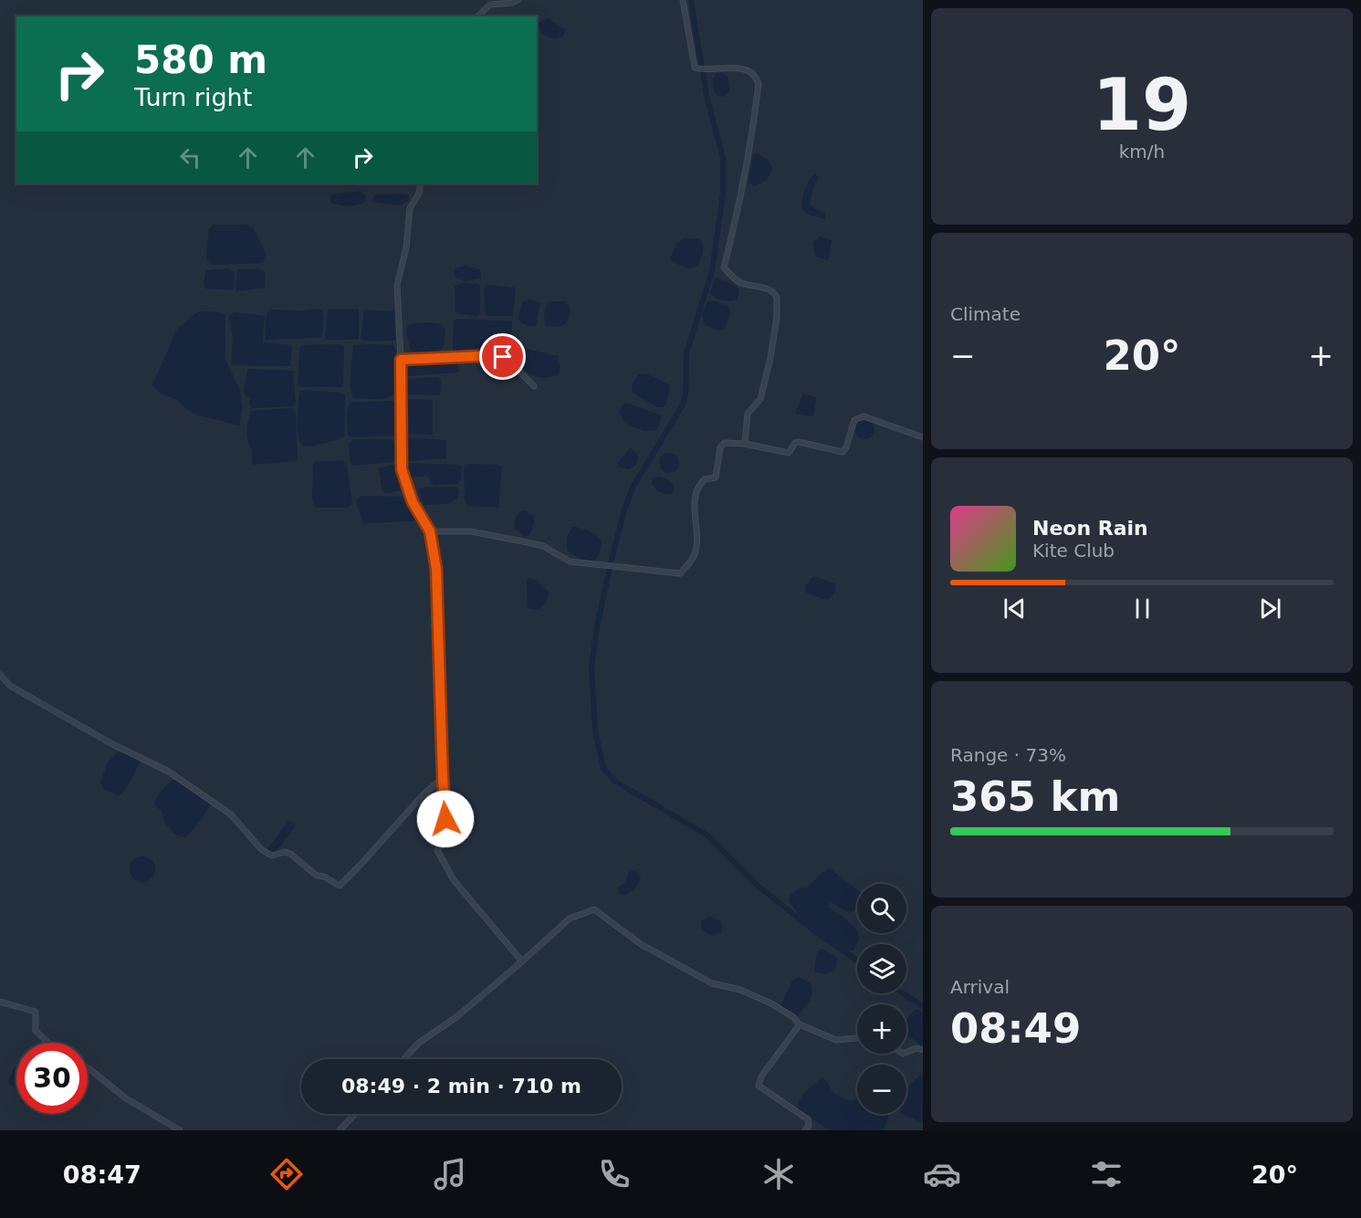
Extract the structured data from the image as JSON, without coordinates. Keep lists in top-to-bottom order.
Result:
{
  "page": {
    "tile": [
      ["19", "km/h"],
      "Climate",
      ["Range · 73%", "365 km"],
      ["Arrival", "08:49"]
    ],
    "turn": ["580 m", "Turn right"],
    "heat": ["−", "20°", "+"],
    "song": ["Neon Rain", "Kite Club"],
    "map_buttons": ["+", "−"],
    "limit": "30",
    "trip": "08:49 · 2 min · 710 m",
    "tabs": ["08:47", "20°"]
  }
}
